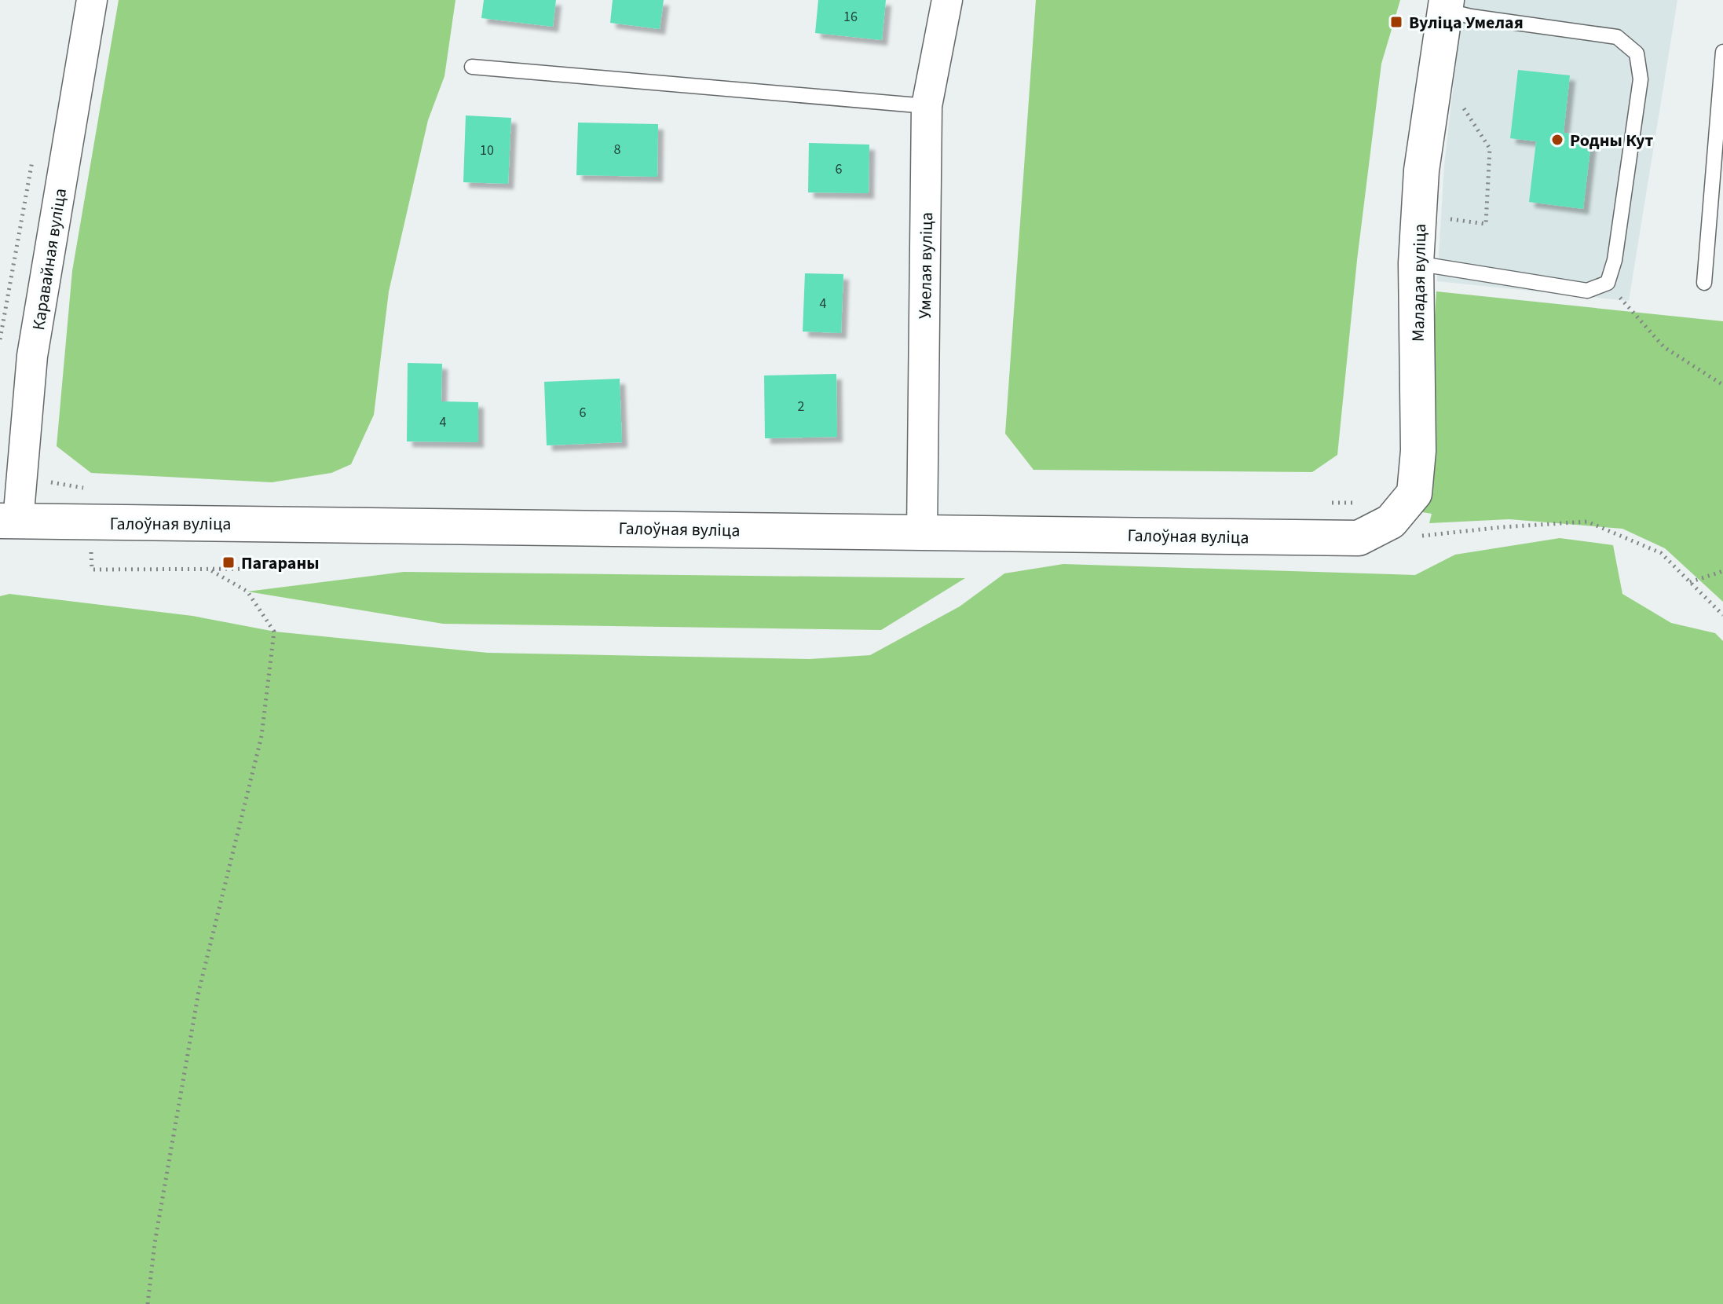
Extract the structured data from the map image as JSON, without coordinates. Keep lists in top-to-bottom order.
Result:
{
  "streets": {
    "street": [
      "Каравайная вуліца",
      "Умелая вуліца",
      "Маладая вуліца",
      "Галоўная вуліца"
    ]
  },
  "crossings": [
    ["Каравайная вуліца", "Галоўная вуліца"],
    ["Умелая вуліца", "Галоўная вуліца"],
    ["Маладая вуліца", "Галоўная вуліца"]
  ],
  "places": {
    "transit": ["Вуліца Умелая", "Пагараны"],
    "other": ["Родны Кут"]
  },
  "house_numbers": [
    "16",
    "8",
    "10",
    "6",
    "4",
    "2",
    "6",
    "4"
  ]
}
